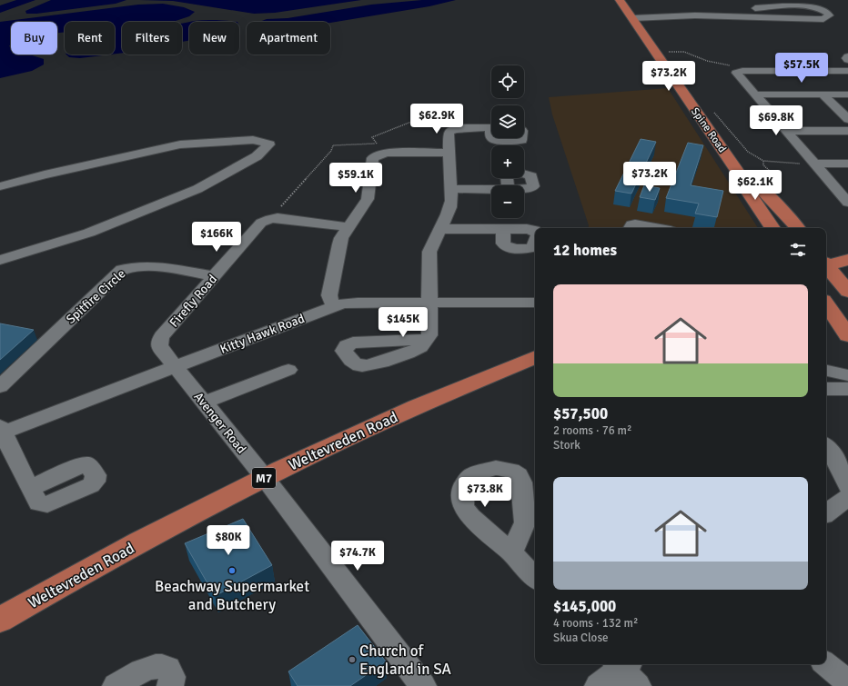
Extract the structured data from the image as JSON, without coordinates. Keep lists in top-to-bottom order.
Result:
{
  "streets": {
    "main road": ["Spine Road", "Weltevreden Road", "M7"],
    "street": [
      "Spitfire Circle",
      "Firefly Road",
      "Kitty Hawk Road",
      "Avenger Road"
    ]
  },
  "crossings": [
    ["Spitfire Circle", "Firefly Road"],
    ["Firefly Road", "Kitty Hawk Road"],
    ["Firefly Road", "Avenger Road"],
    ["Kitty Hawk Road", "Avenger Road"],
    ["Avenger Road", "Weltevreden Road"]
  ],
  "places": ["Beachway Supermarket and Butchery", "Church of England in SA"],
  "page": {
    "chip": [
      "Buy",
      "Rent",
      "Filters",
      "New",
      "Apartment"
    ],
    "price": [
      "$57.5K",
      "$73.2K",
      "$62.9K",
      "$69.8K",
      "$73.2K",
      "$59.1K",
      "$62.1K",
      "$166K",
      "$145K",
      "$73.8K",
      "$80K",
      "$74.7K"
    ],
    "map_buttons": ["+", "−"],
    "heading": "12 homes",
    "list": [
      {
        "name": "$57,500",
        "note": "2 rooms · 76 m² · Stork"
      },
      {
        "name": "$145,000",
        "note": "4 rooms · 132 m² · Skua Close"
      }
    ]
  }
}
